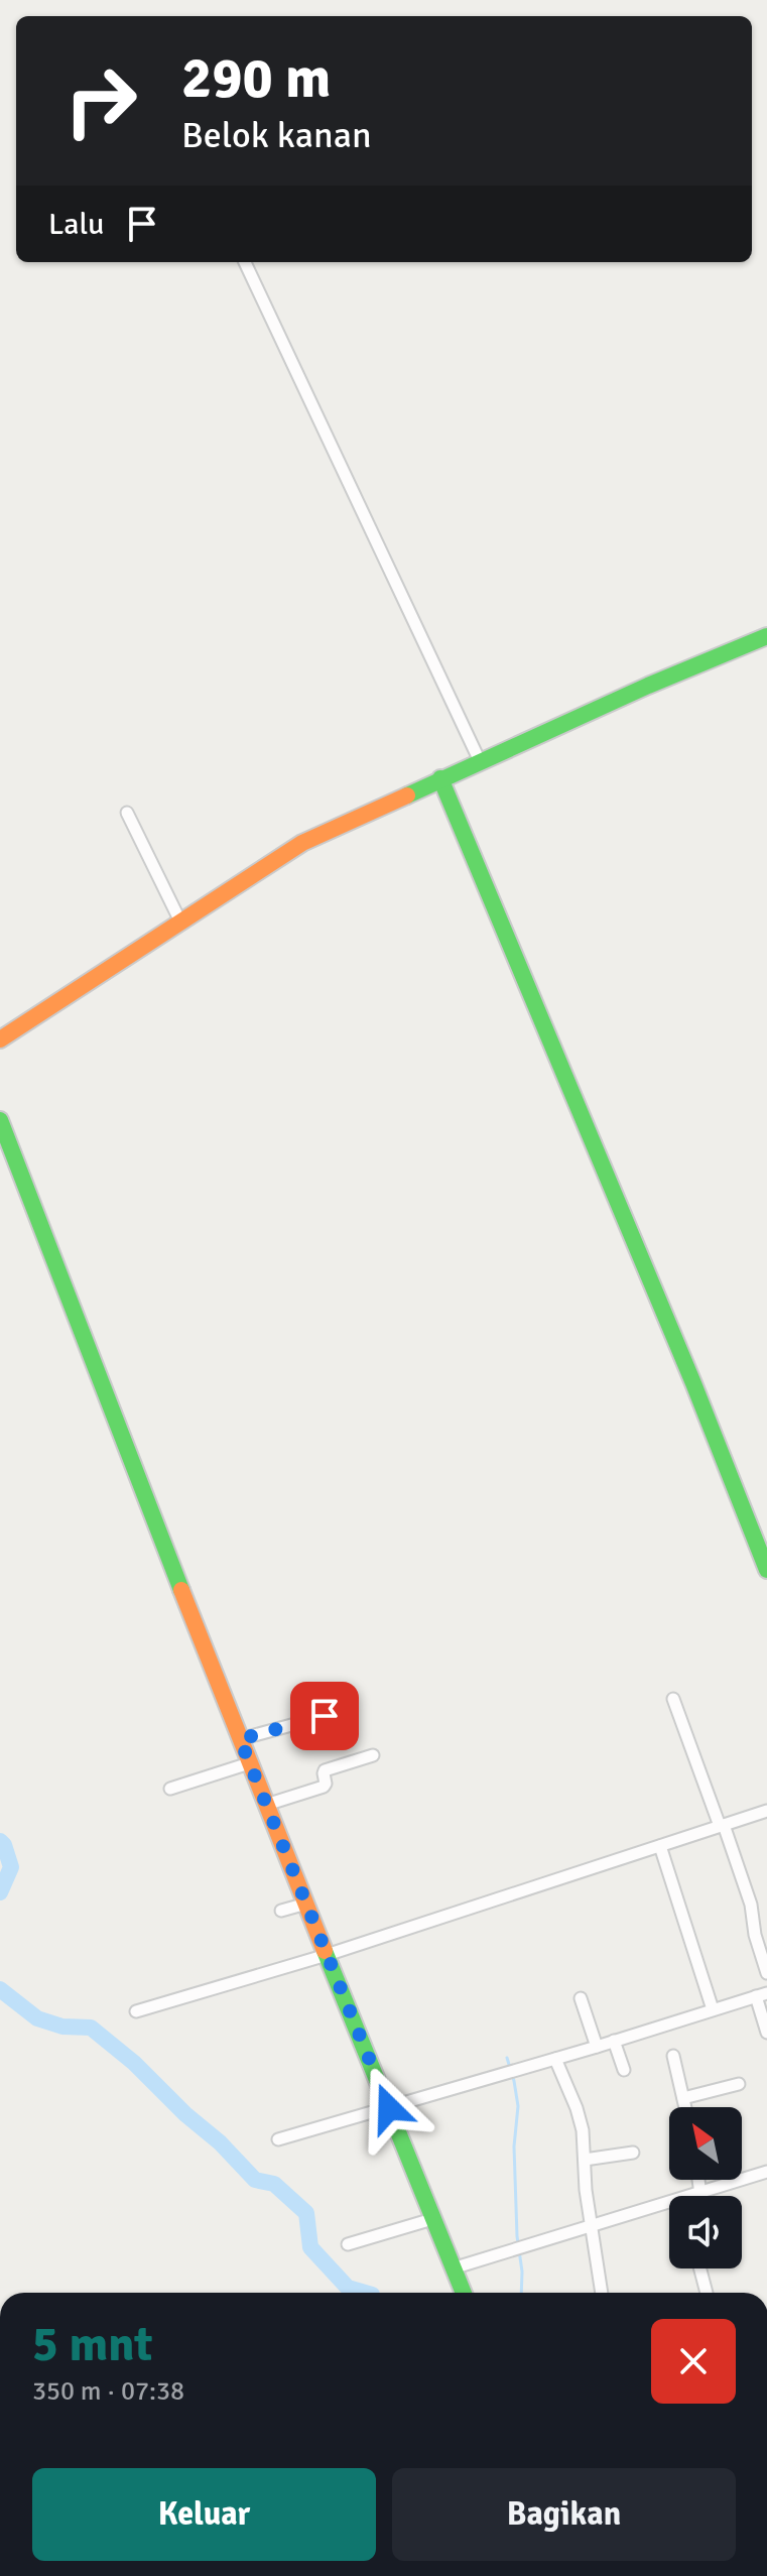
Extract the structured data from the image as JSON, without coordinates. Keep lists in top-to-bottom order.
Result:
{
  "north": "top left",
  "page": {
    "turn": ["290 m", "Belok kanan"],
    "then": "Lalu",
    "heading": ["5 mnt", "350 m · 07:38"],
    "buttons": ["Keluar", "Bagikan"]
  }
}
